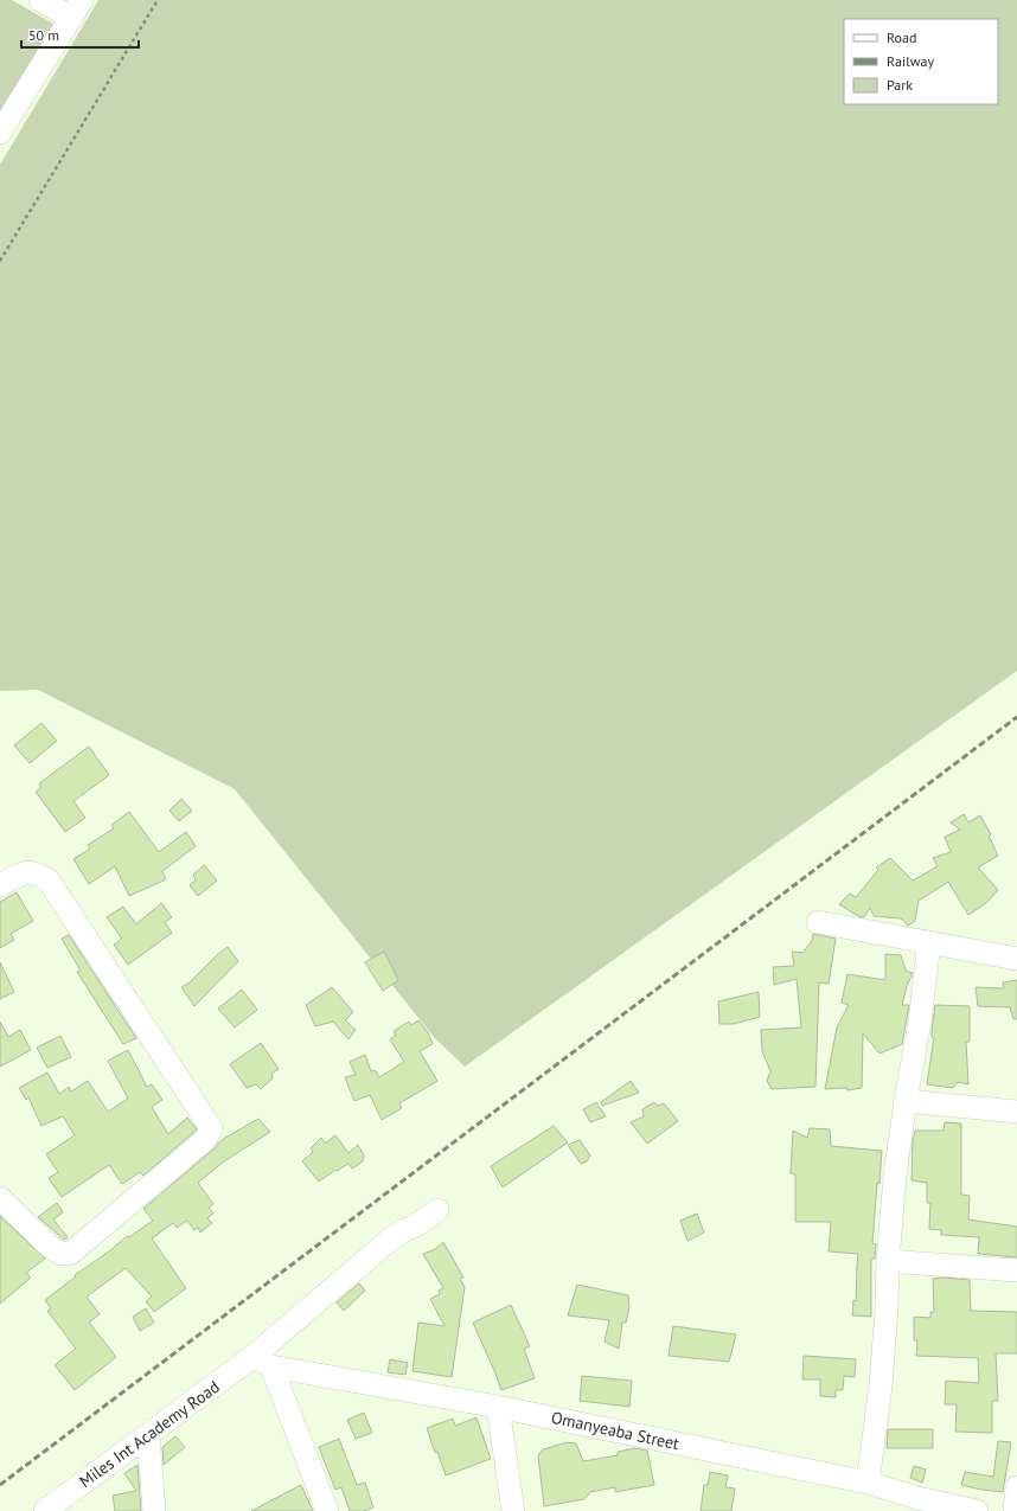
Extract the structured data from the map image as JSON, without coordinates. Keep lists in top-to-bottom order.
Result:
{
  "streets": {
    "street": ["Omanyeaba Street", "Miles Int Academy Road"]
  },
  "crossings": [
    ["Omanyeaba Street", "Miles Int Academy Road"]
  ],
  "legend": ["Road", "Railway", "Park"],
  "scale_bar": "50 m"
}
